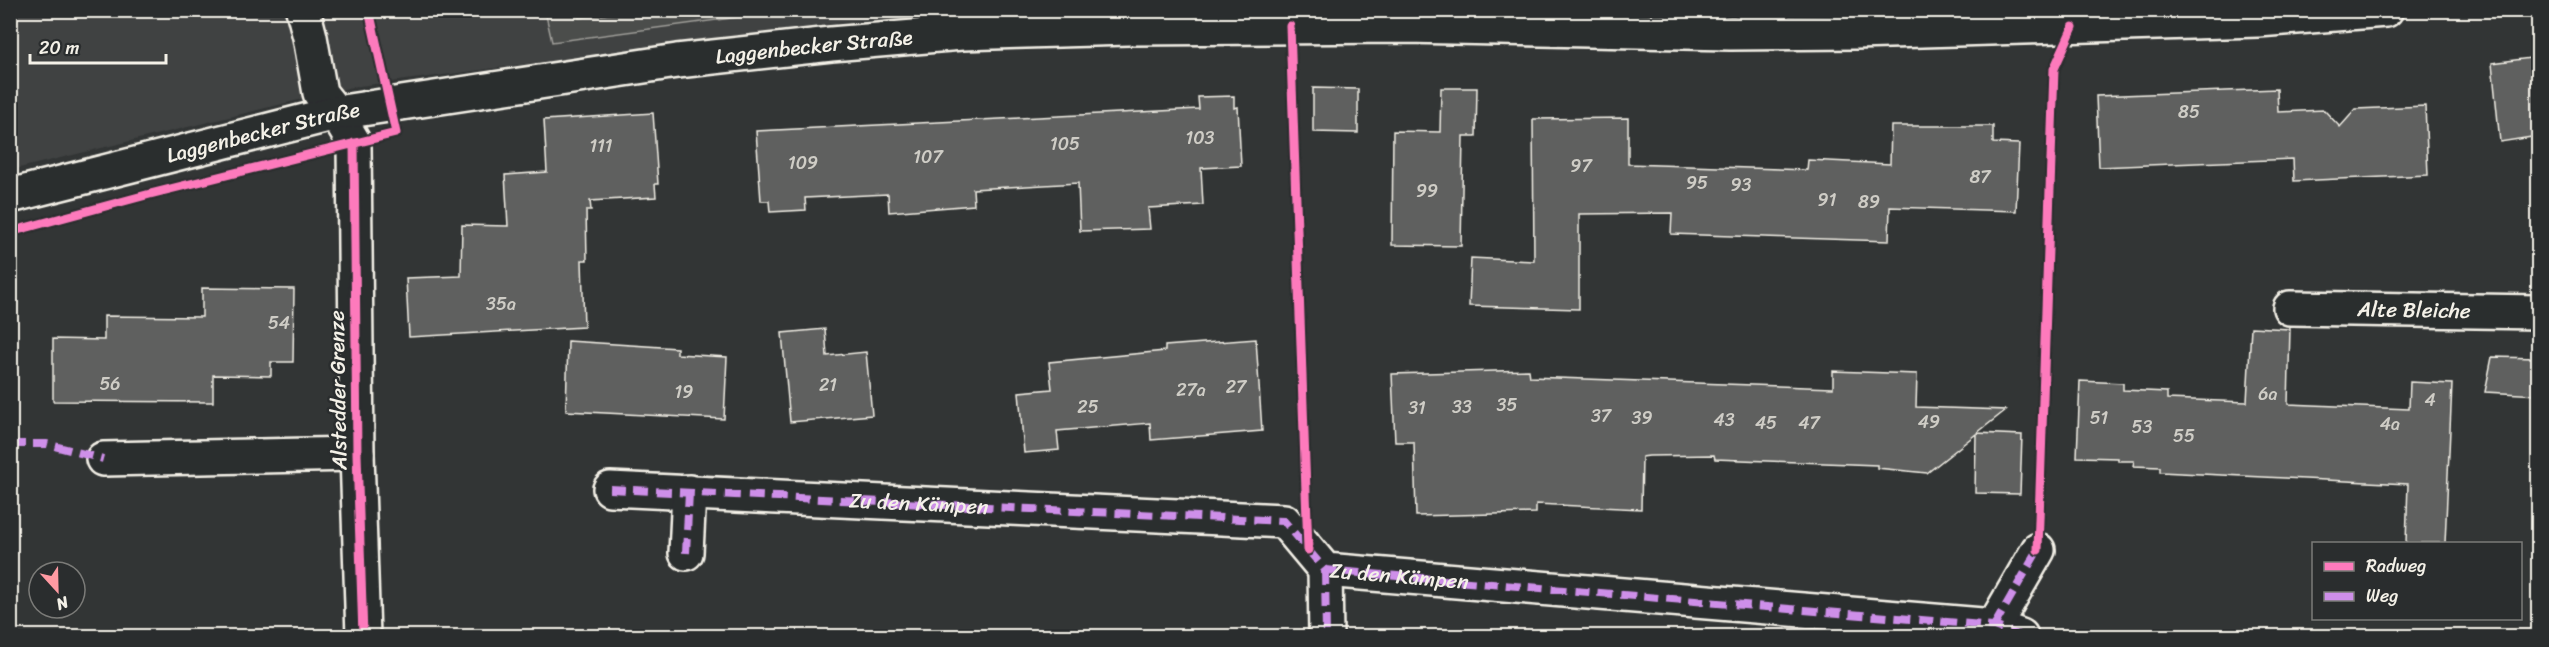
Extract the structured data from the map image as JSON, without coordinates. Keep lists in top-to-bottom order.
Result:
{
  "streets": {
    "street": [
      "Laggenbecker Straße",
      "Alte Bleiche",
      "Alstedder Grenze",
      "Zu den Kämpen"
    ]
  },
  "crossings": [
    ["Laggenbecker Straße", "Alstedder Grenze"]
  ],
  "house_numbers": [
    "85",
    "103",
    "105",
    "111",
    "107",
    "109",
    "97",
    "87",
    "95",
    "93",
    "99",
    "91",
    "89",
    "35a",
    "54",
    "56",
    "21",
    "27",
    "27a",
    "19",
    "6a",
    "4",
    "35",
    "25",
    "33",
    "31",
    "37",
    "39",
    "51",
    "43",
    "49",
    "45",
    "47",
    "4a",
    "53",
    "55"
  ],
  "legend": ["Radweg", "Weg"],
  "scale_bar": "20 m",
  "north": "bottom"
}
